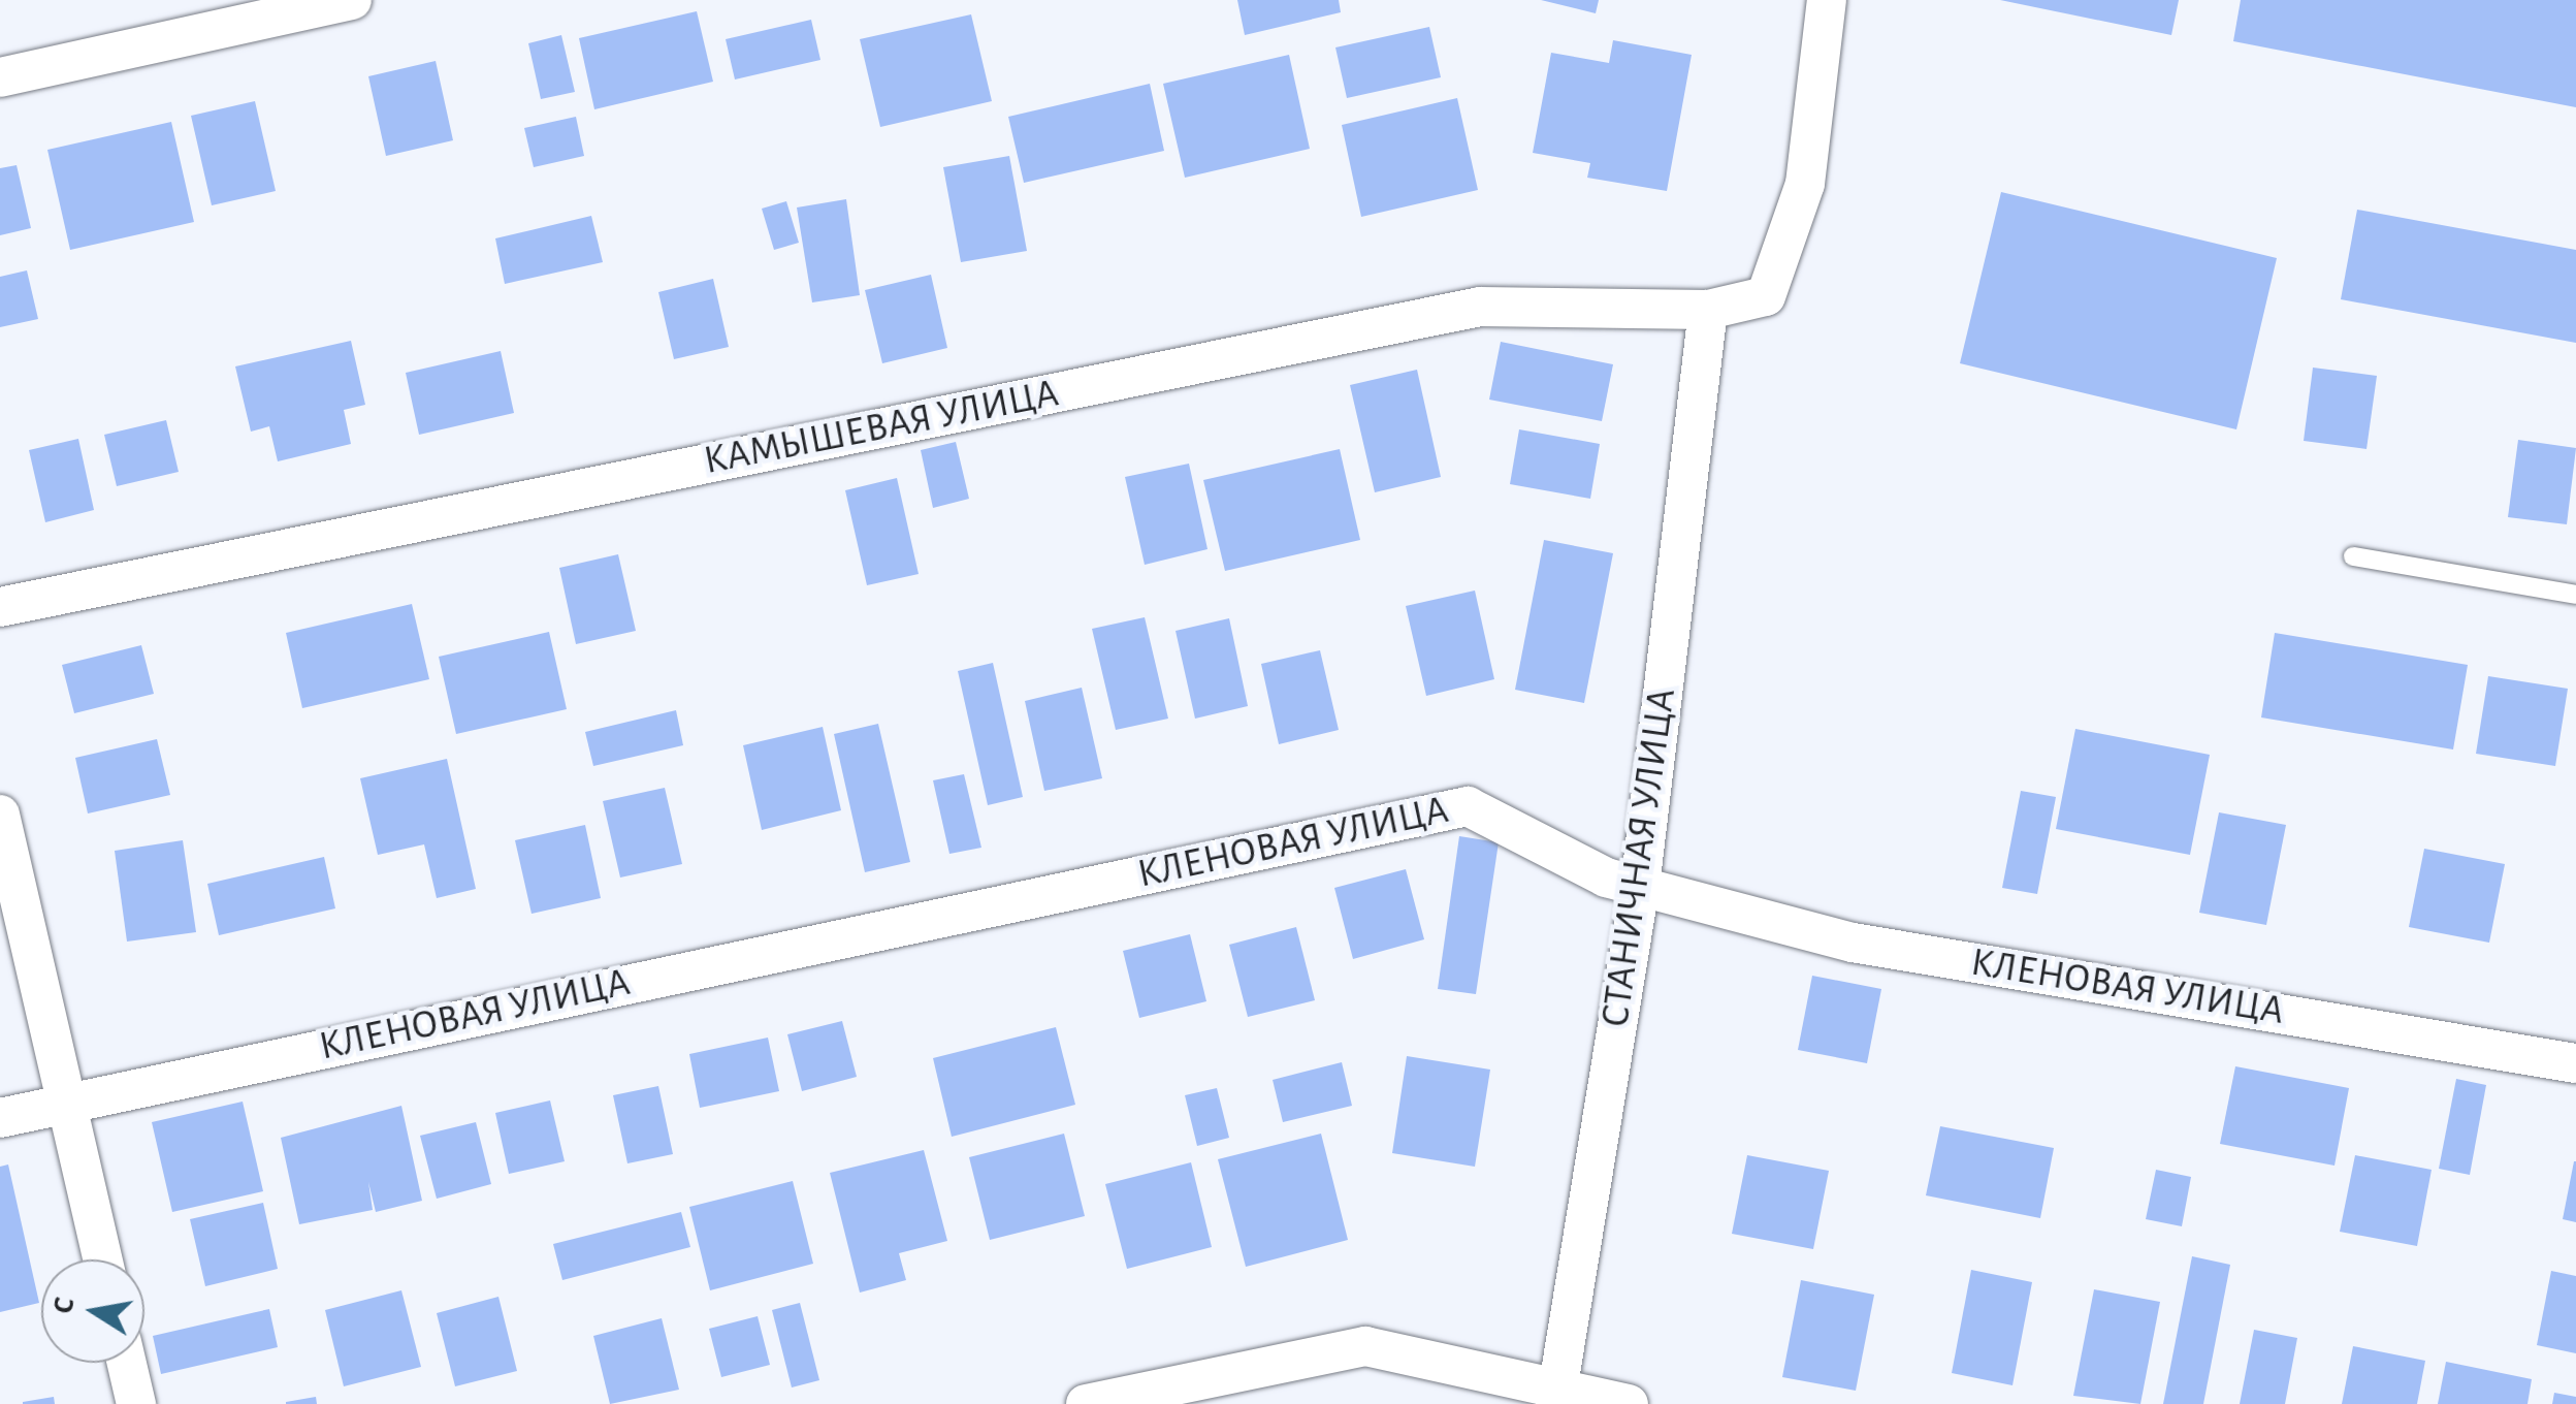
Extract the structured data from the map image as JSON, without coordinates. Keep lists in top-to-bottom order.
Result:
{
  "streets": {
    "street": ["КАМЫШЕВАЯ УЛИЦА", "КЛЕНОВАЯ УЛИЦА", "СТАНИЧНАЯ УЛИЦА"]
  },
  "crossings": [
    ["КАМЫШЕВАЯ УЛИЦА", "СТАНИЧНАЯ УЛИЦА"],
    ["КЛЕНОВАЯ УЛИЦА", "СТАНИЧНАЯ УЛИЦА"]
  ],
  "north": "left"
}
